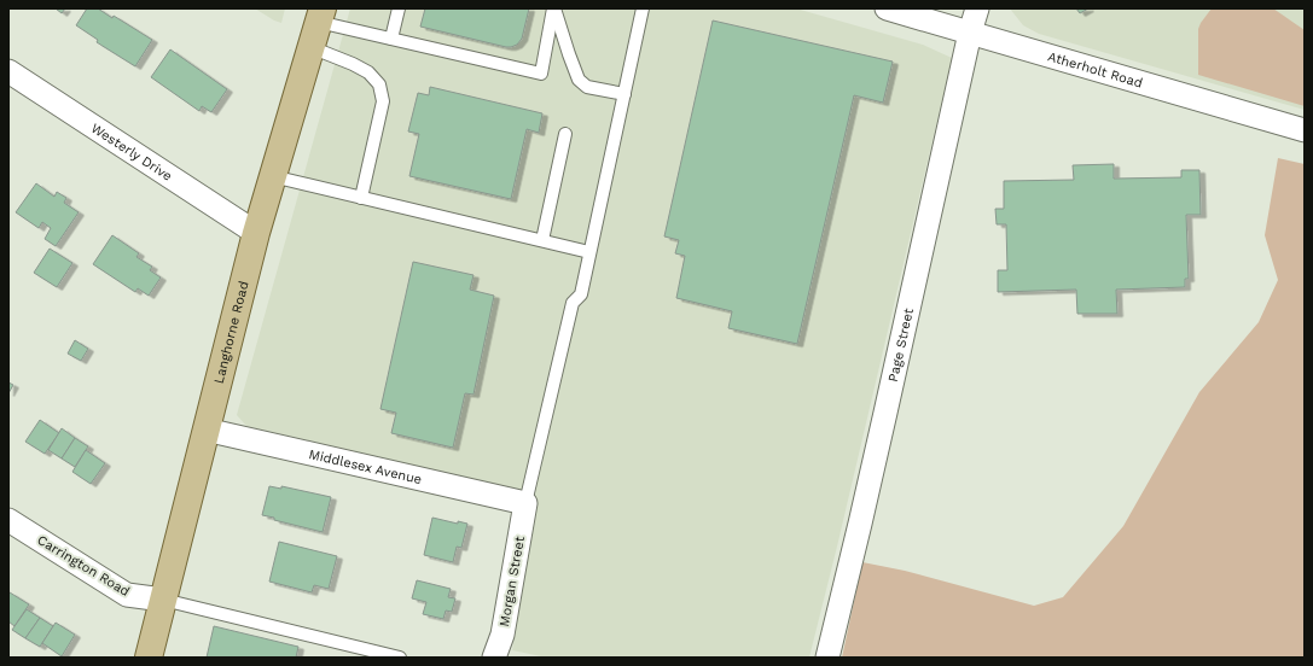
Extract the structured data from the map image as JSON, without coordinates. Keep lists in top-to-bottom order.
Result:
{
  "streets": {
    "main road": ["Langhorne Road"],
    "street": [
      "Atherholt Road",
      "Westerly Drive",
      "Page Street",
      "Middlesex Avenue",
      "Carrington Road",
      "Morgan Street"
    ]
  },
  "crossings": [
    ["Atherholt Road", "Page Street"],
    ["Westerly Drive", "Langhorne Road"],
    ["Langhorne Road", "Middlesex Avenue"],
    ["Langhorne Road", "Carrington Road"],
    ["Middlesex Avenue", "Morgan Street"]
  ]
}
